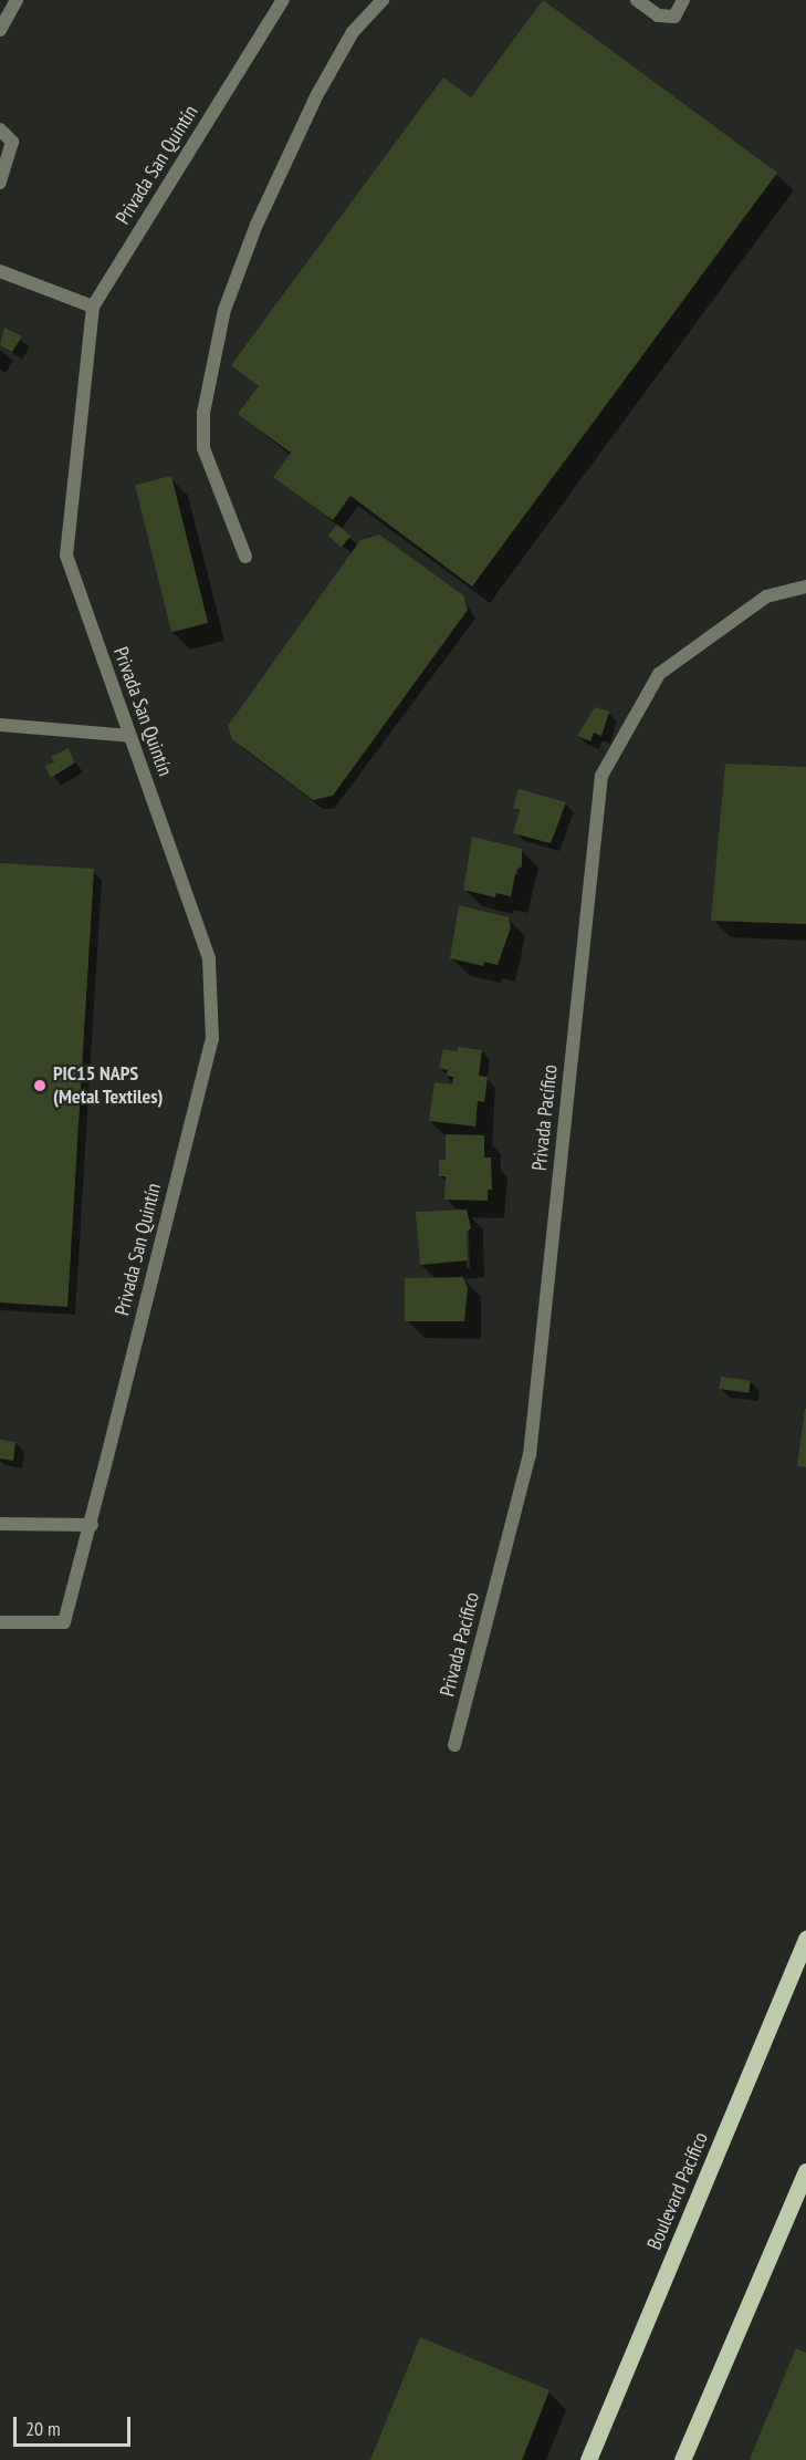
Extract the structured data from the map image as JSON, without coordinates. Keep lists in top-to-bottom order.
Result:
{
  "streets": {
    "main road": ["Boulevard Pacífico"],
    "street": ["Privada San Quintín", "Privada Pacífico"]
  },
  "places": ["PIC15 NAPS (Metal Textiles)"],
  "scale_bar": "20 m"
}
